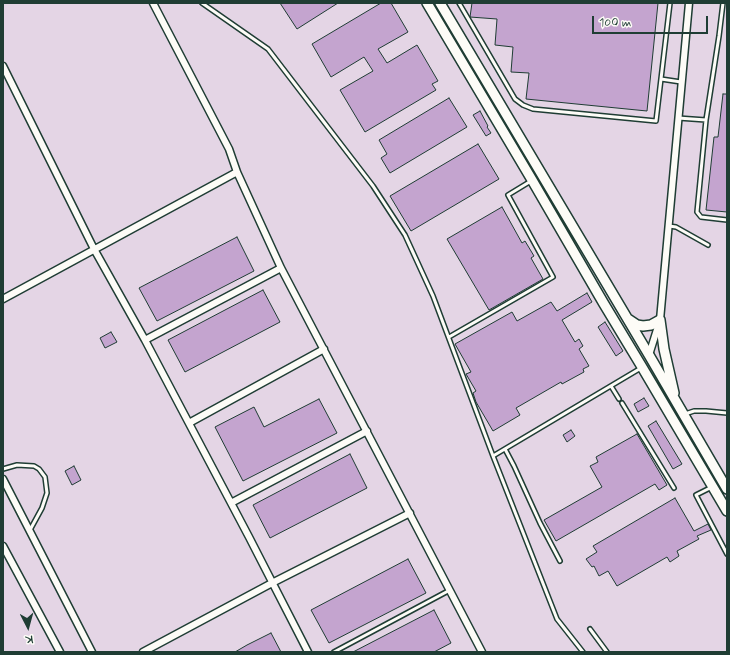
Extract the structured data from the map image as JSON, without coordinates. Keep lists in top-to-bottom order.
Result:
{
  "scale_bar": "100 m",
  "north": "bottom"
}
